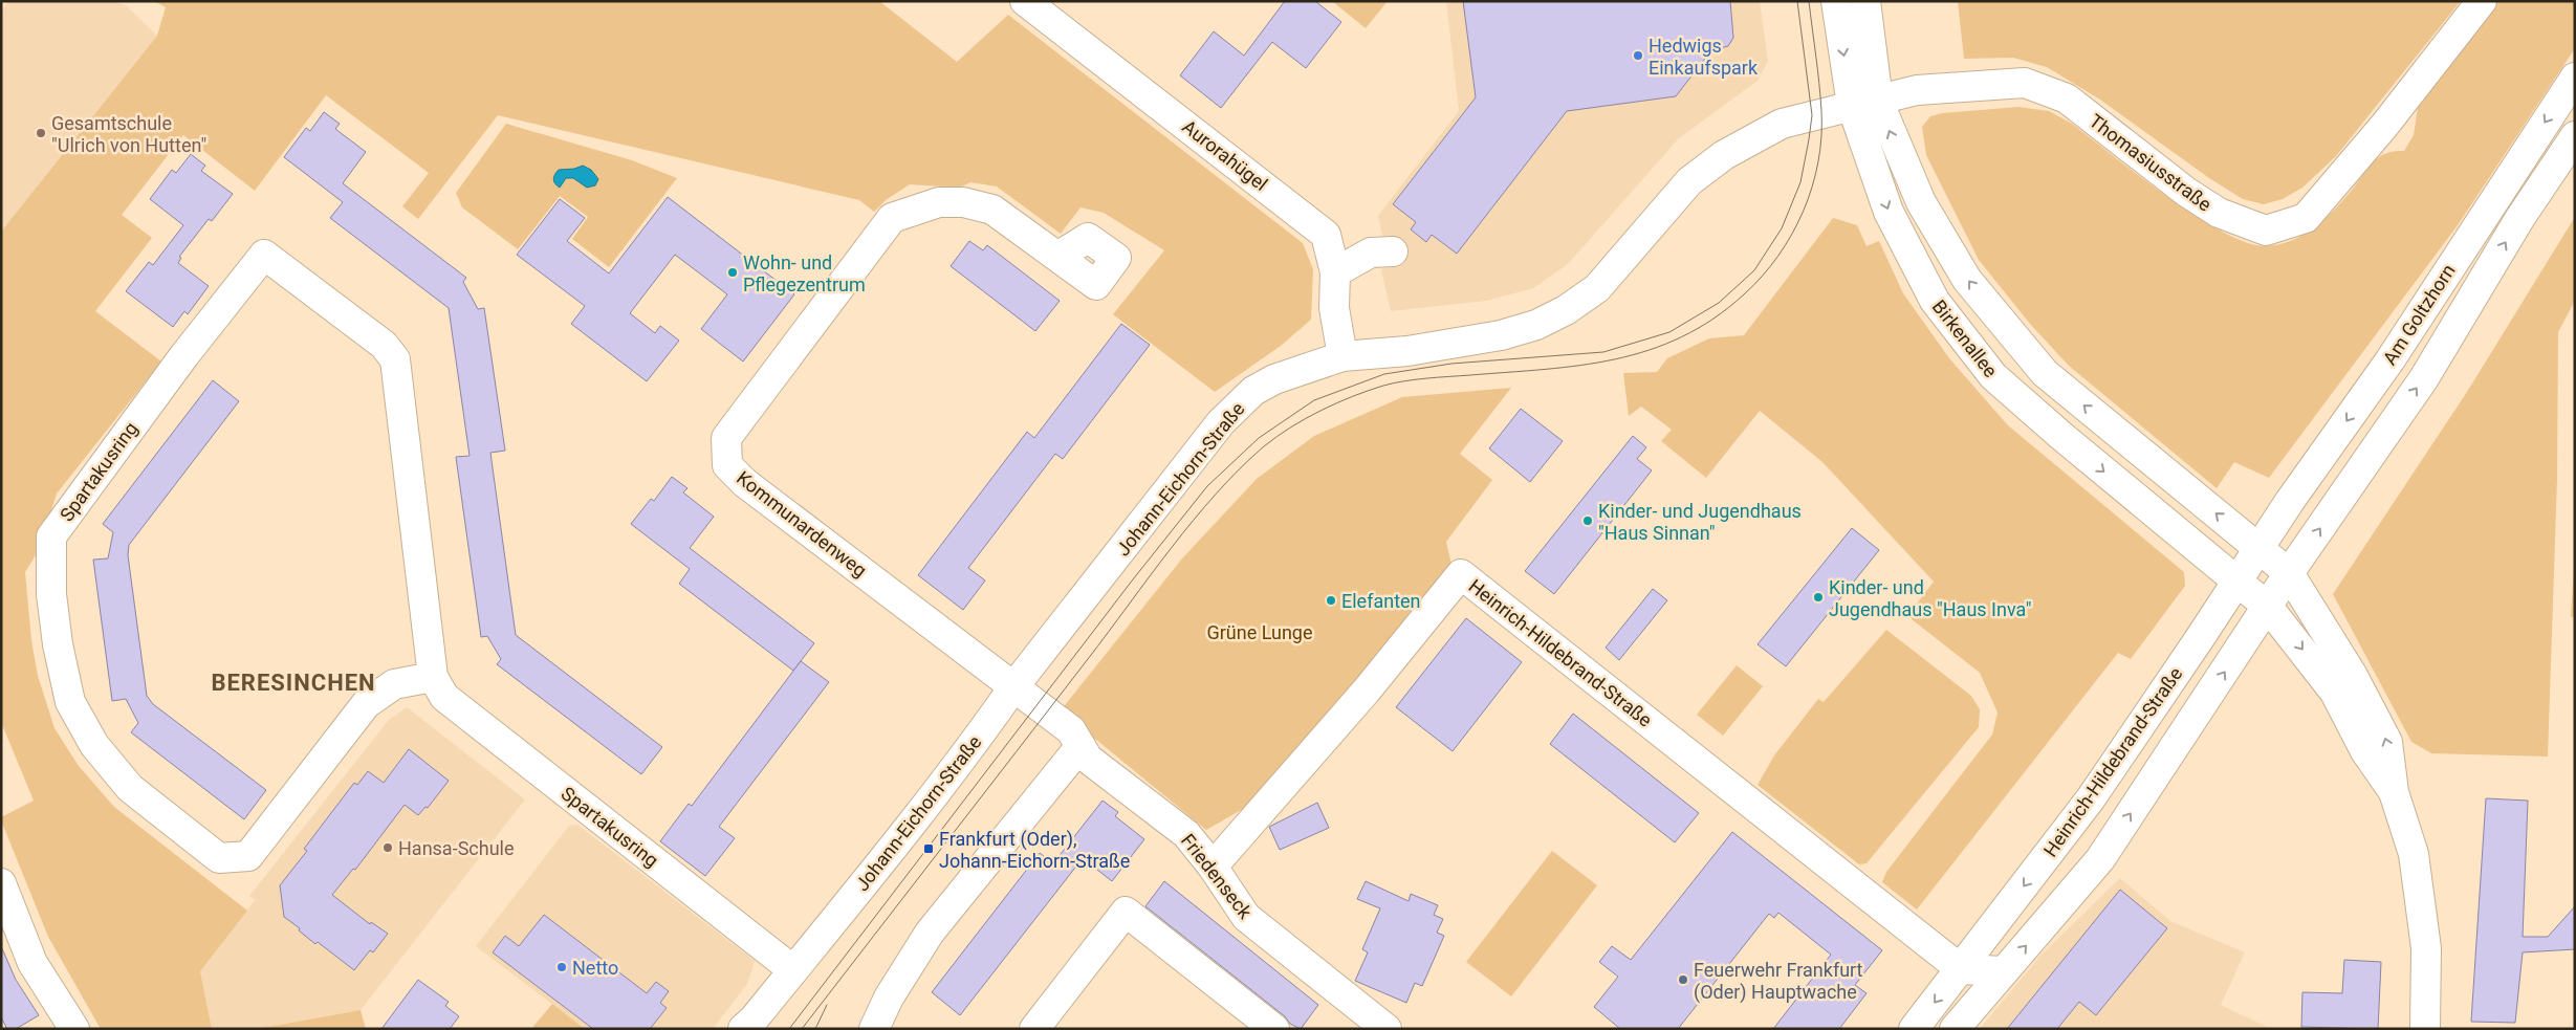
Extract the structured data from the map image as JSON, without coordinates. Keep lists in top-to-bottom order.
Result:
{
  "streets": {
    "street": [
      "Aurorahügel",
      "Thomasiusstraße",
      "Am Goltzhorn",
      "Birkenallee",
      "Spartakusring",
      "Johann-Eichorn-Straße",
      "Kommunardenweg",
      "Heinrich-Hildebrand-Straße",
      "Friedenseck"
    ]
  },
  "crossings": [
    ["Aurorahügel", "Johann-Eichorn-Straße"],
    ["Thomasiusstraße", "Birkenallee"],
    ["Thomasiusstraße", "Johann-Eichorn-Straße"],
    ["Am Goltzhorn", "Birkenallee"],
    ["Am Goltzhorn", "Heinrich-Hildebrand-Straße"],
    ["Birkenallee", "Johann-Eichorn-Straße"],
    ["Birkenallee", "Heinrich-Hildebrand-Straße"],
    ["Spartakusring", "Johann-Eichorn-Straße"],
    ["Johann-Eichorn-Straße", "Kommunardenweg"],
    ["Johann-Eichorn-Straße", "Friedenseck"],
    ["Kommunardenweg", "Friedenseck"],
    ["Heinrich-Hildebrand-Straße", "Friedenseck"]
  ],
  "districts": ["BERESINCHEN"],
  "parks": ["Grüne Lunge"],
  "places": {
    "other": [
      "Hedwigs Einkaufspark",
      "Gesamtschule \"Ulrich von Hutten\"",
      "Wohn- und Pflegezentrum",
      "Kinder- und Jugendhaus \"Haus Sinnan\"",
      "Kinder- und Jugendhaus \"Haus Inva\"",
      "Elefanten",
      "Hansa-Schule",
      "Netto",
      "Feuerwehr Frankfurt (Oder) Hauptwache"
    ],
    "transit": ["Frankfurt (Oder), Johann-Eichorn-Straße"]
  }
}
